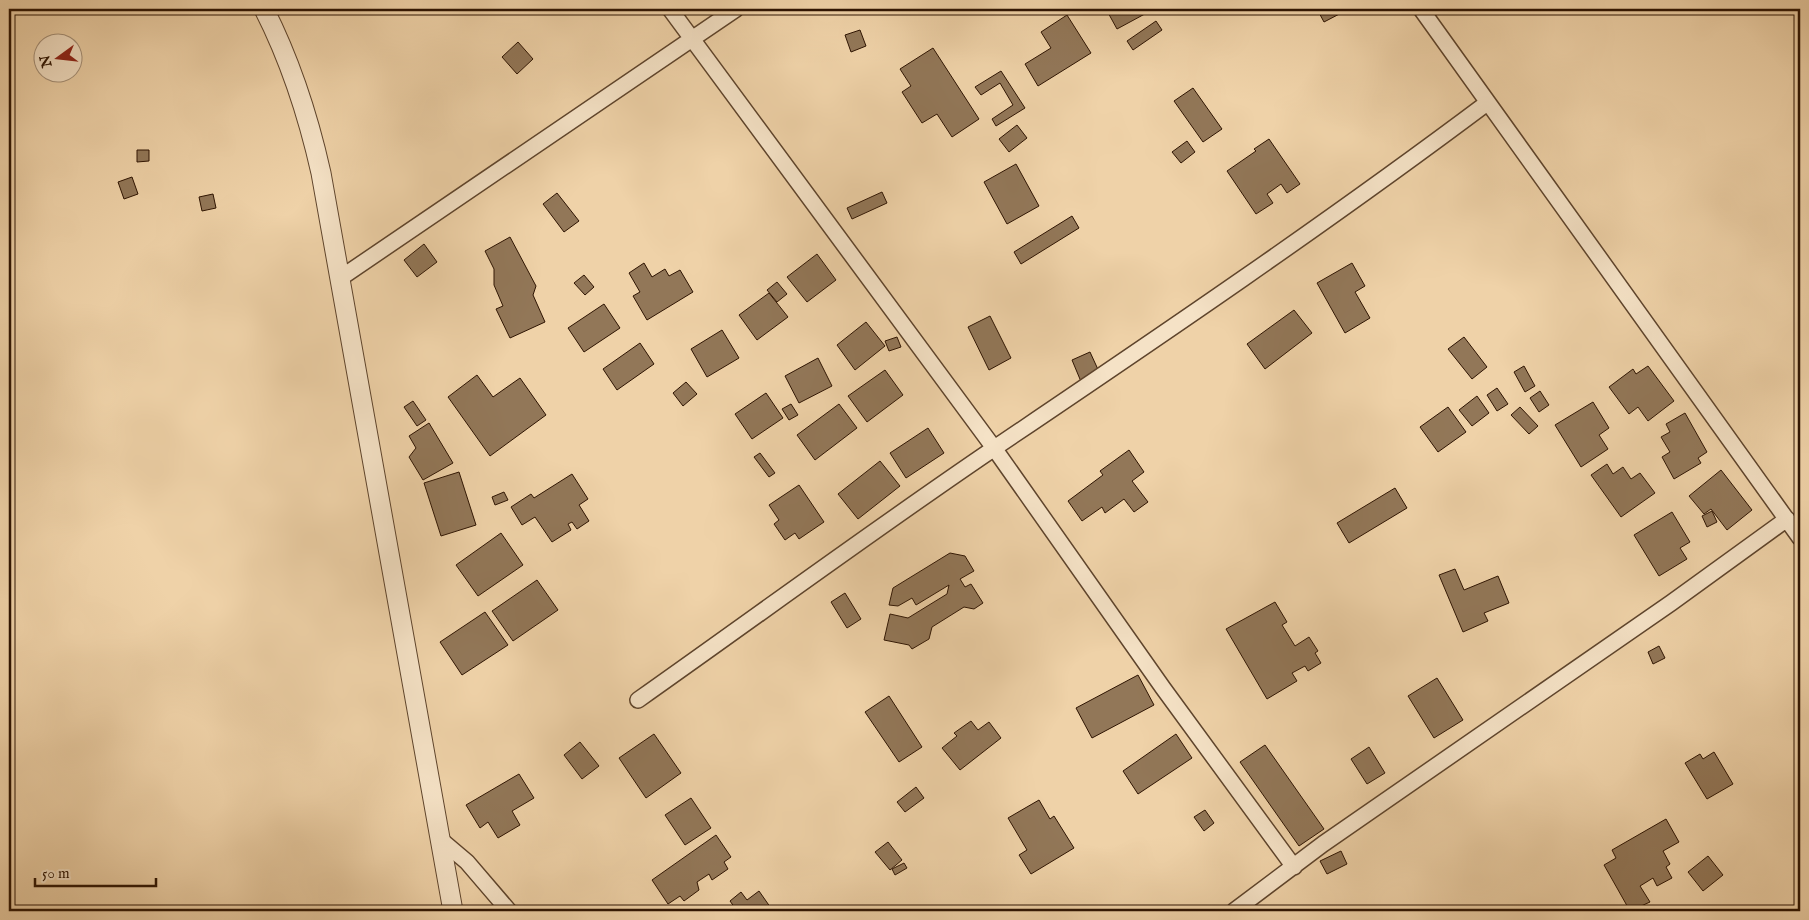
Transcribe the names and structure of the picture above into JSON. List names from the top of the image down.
{
  "scale_bar": "50 m",
  "north": "left"
}
